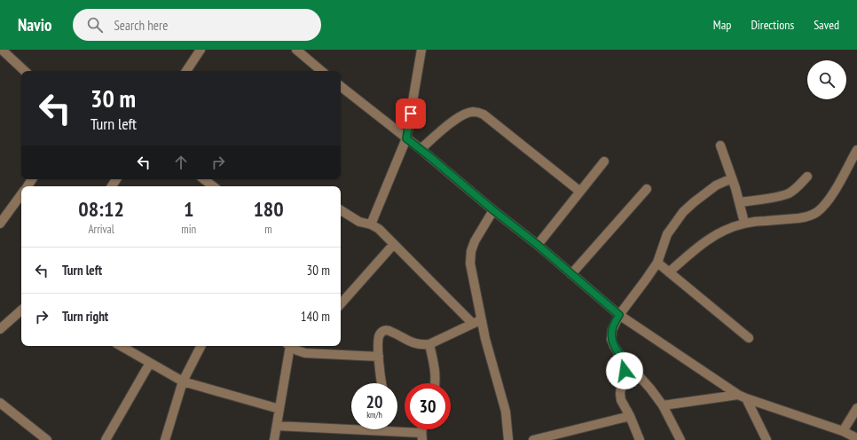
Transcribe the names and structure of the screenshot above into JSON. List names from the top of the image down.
{
  "page": {
    "header": "Navio",
    "search": "Search here",
    "nav": ["Map", "Directions", "Saved"],
    "turn": ["30 m", "Turn left"],
    "eta": [
      "08:12",
      "Arrival",
      "1",
      "min",
      "180",
      "m"
    ],
    "list": [
      {
        "name": "Turn left",
        "value": "30 m"
      },
      {
        "name": "Turn right",
        "value": "140 m"
      }
    ],
    "speed": "20 km/h",
    "limit": "30"
  }
}
